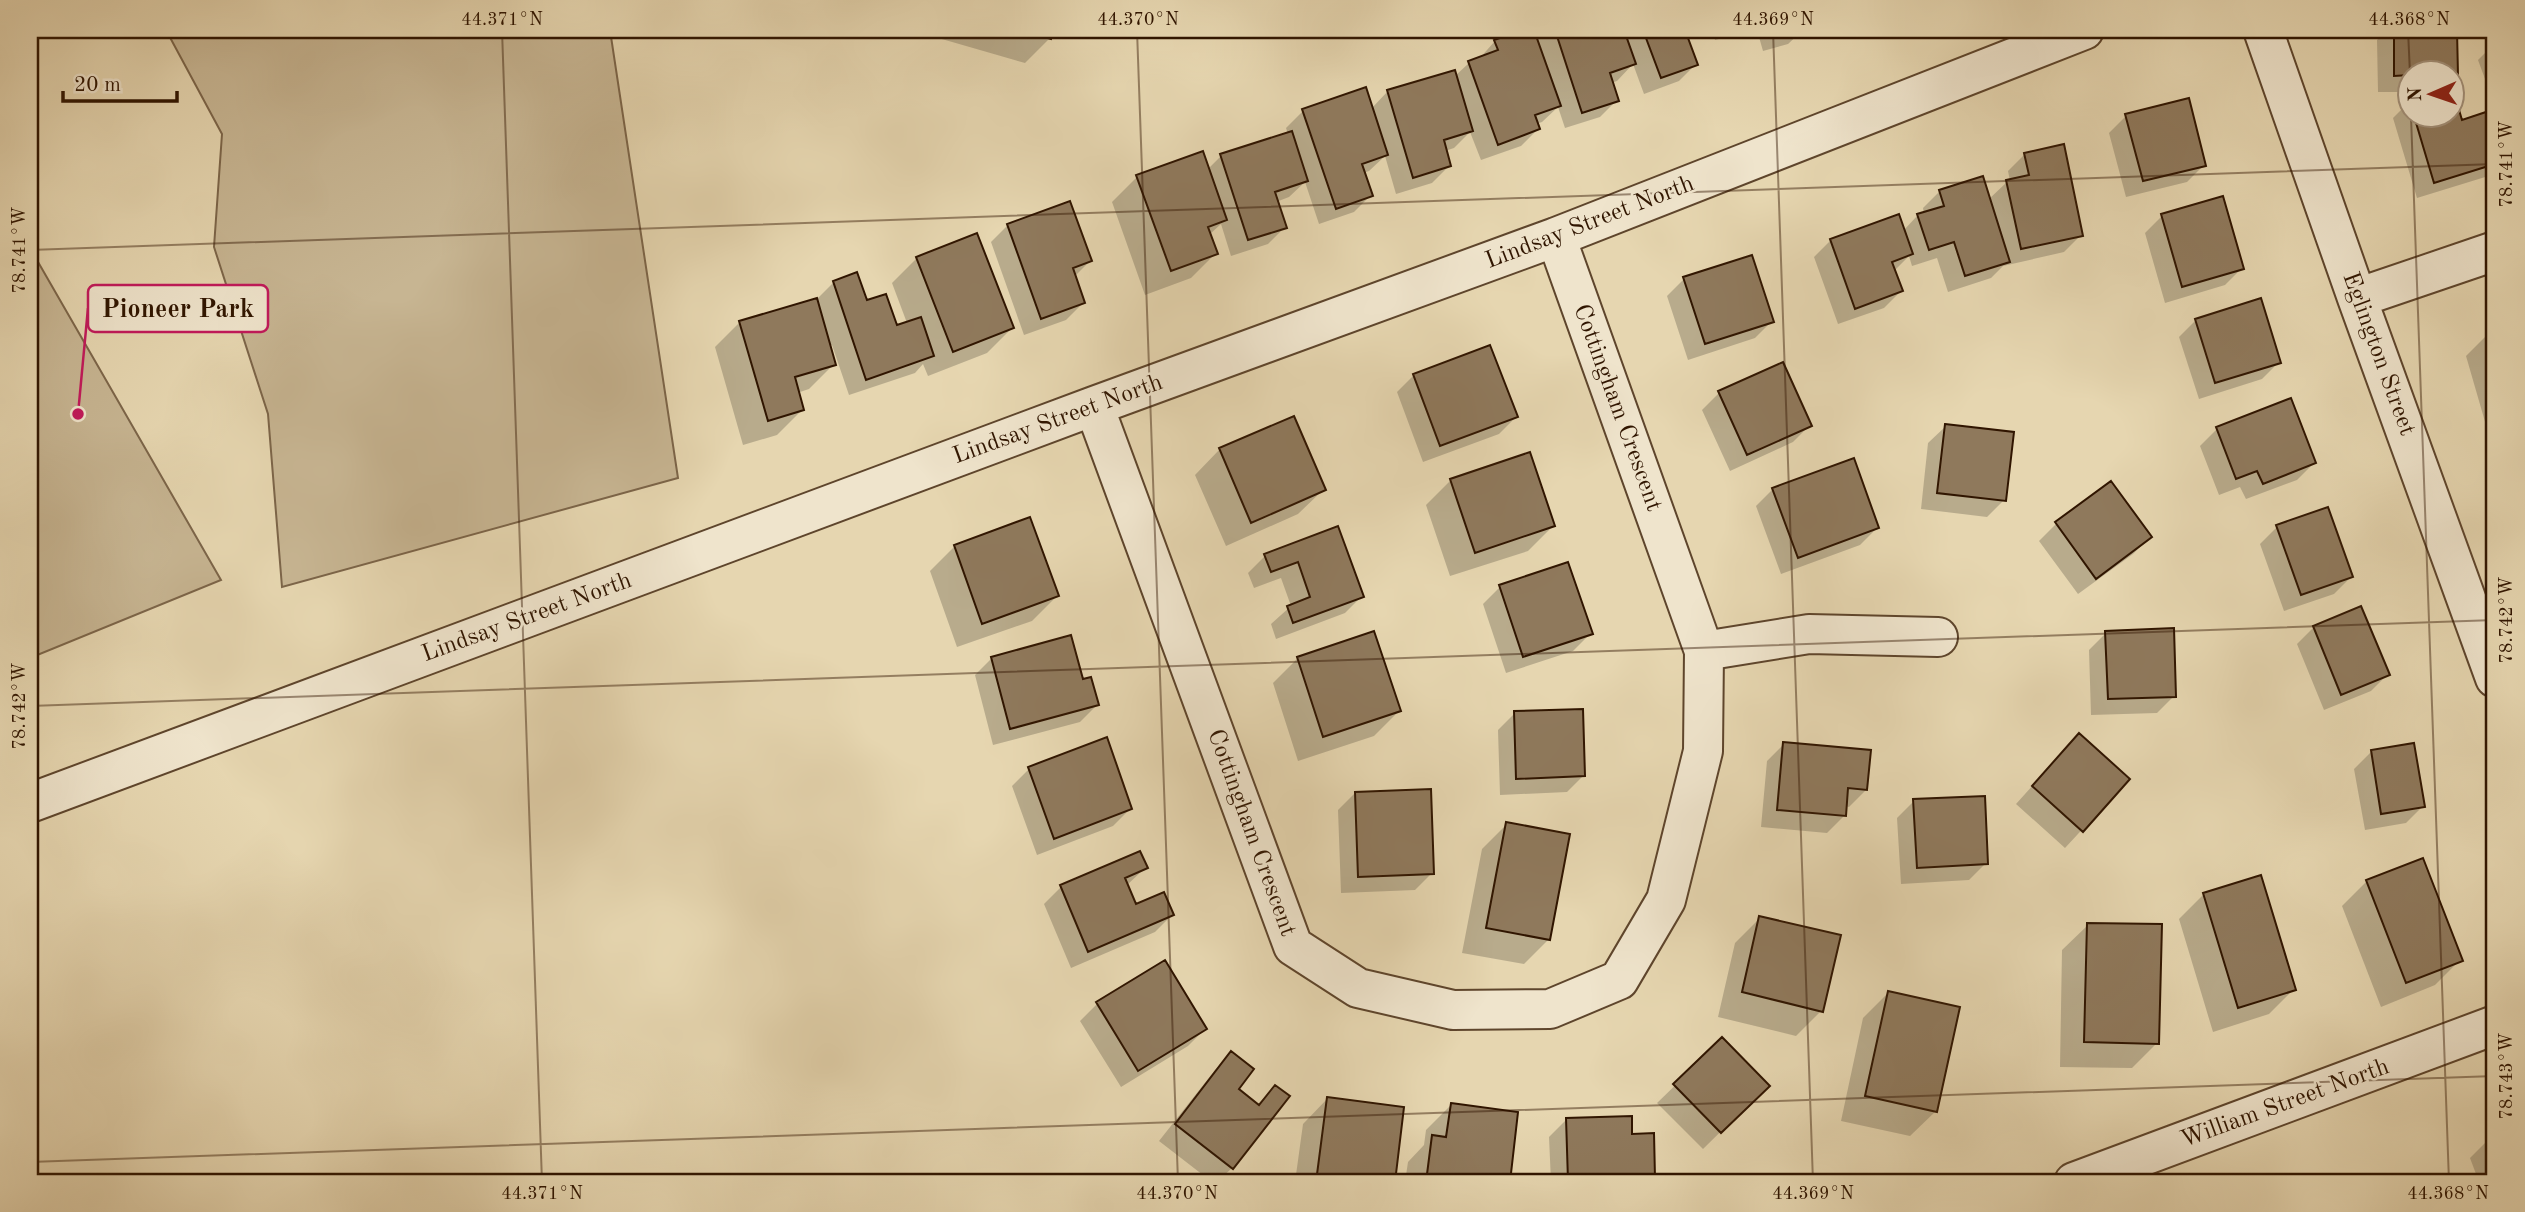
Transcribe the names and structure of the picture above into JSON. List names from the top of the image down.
{
  "streets": {
    "street": [
      "Lindsay Street North",
      "Eglington Street",
      "Cottingham Crescent",
      "William Street North"
    ]
  },
  "crossings": [
    ["Lindsay Street North", "Cottingham Crescent"]
  ],
  "places": ["Pioneer Park"],
  "scale_bar": "20 m",
  "north": "left",
  "coordinates": [
    "44.371°N",
    "44.370°N",
    "44.369°N",
    "44.368°N",
    "78.741°W",
    "78.742°W",
    "78.743°W"
  ]
}
